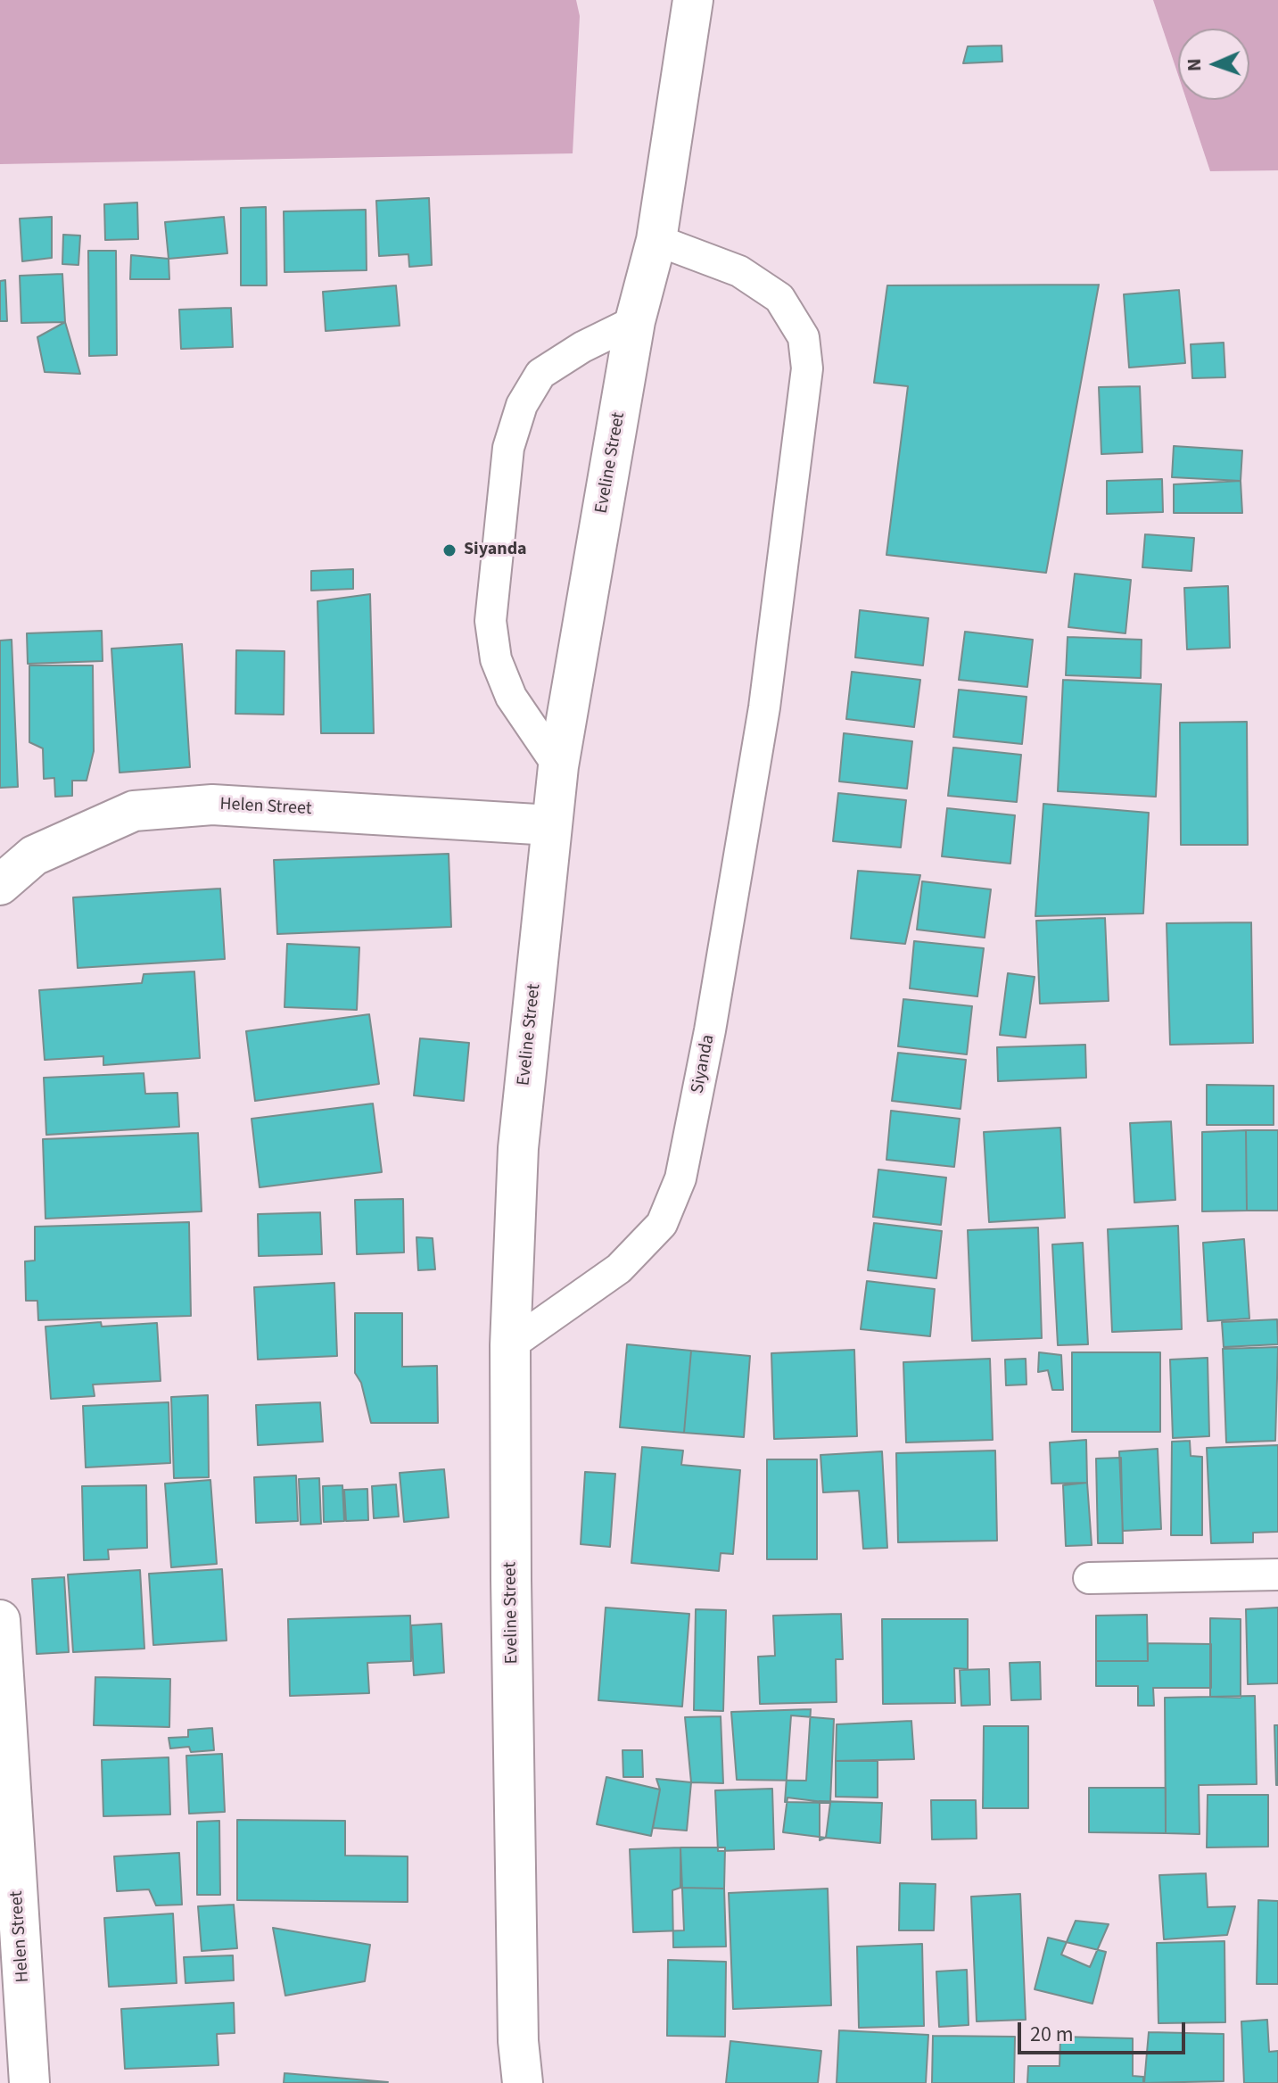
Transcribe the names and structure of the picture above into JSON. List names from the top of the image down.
{
  "streets": {
    "street": ["Eveline Street", "Helen Street"],
    "lane": ["Siyanda"]
  },
  "crossings": [
    ["Eveline Street", "Helen Street"],
    ["Eveline Street", "Siyanda"]
  ],
  "places": ["Siyanda"],
  "scale_bar": "20 m",
  "north": "left"
}
